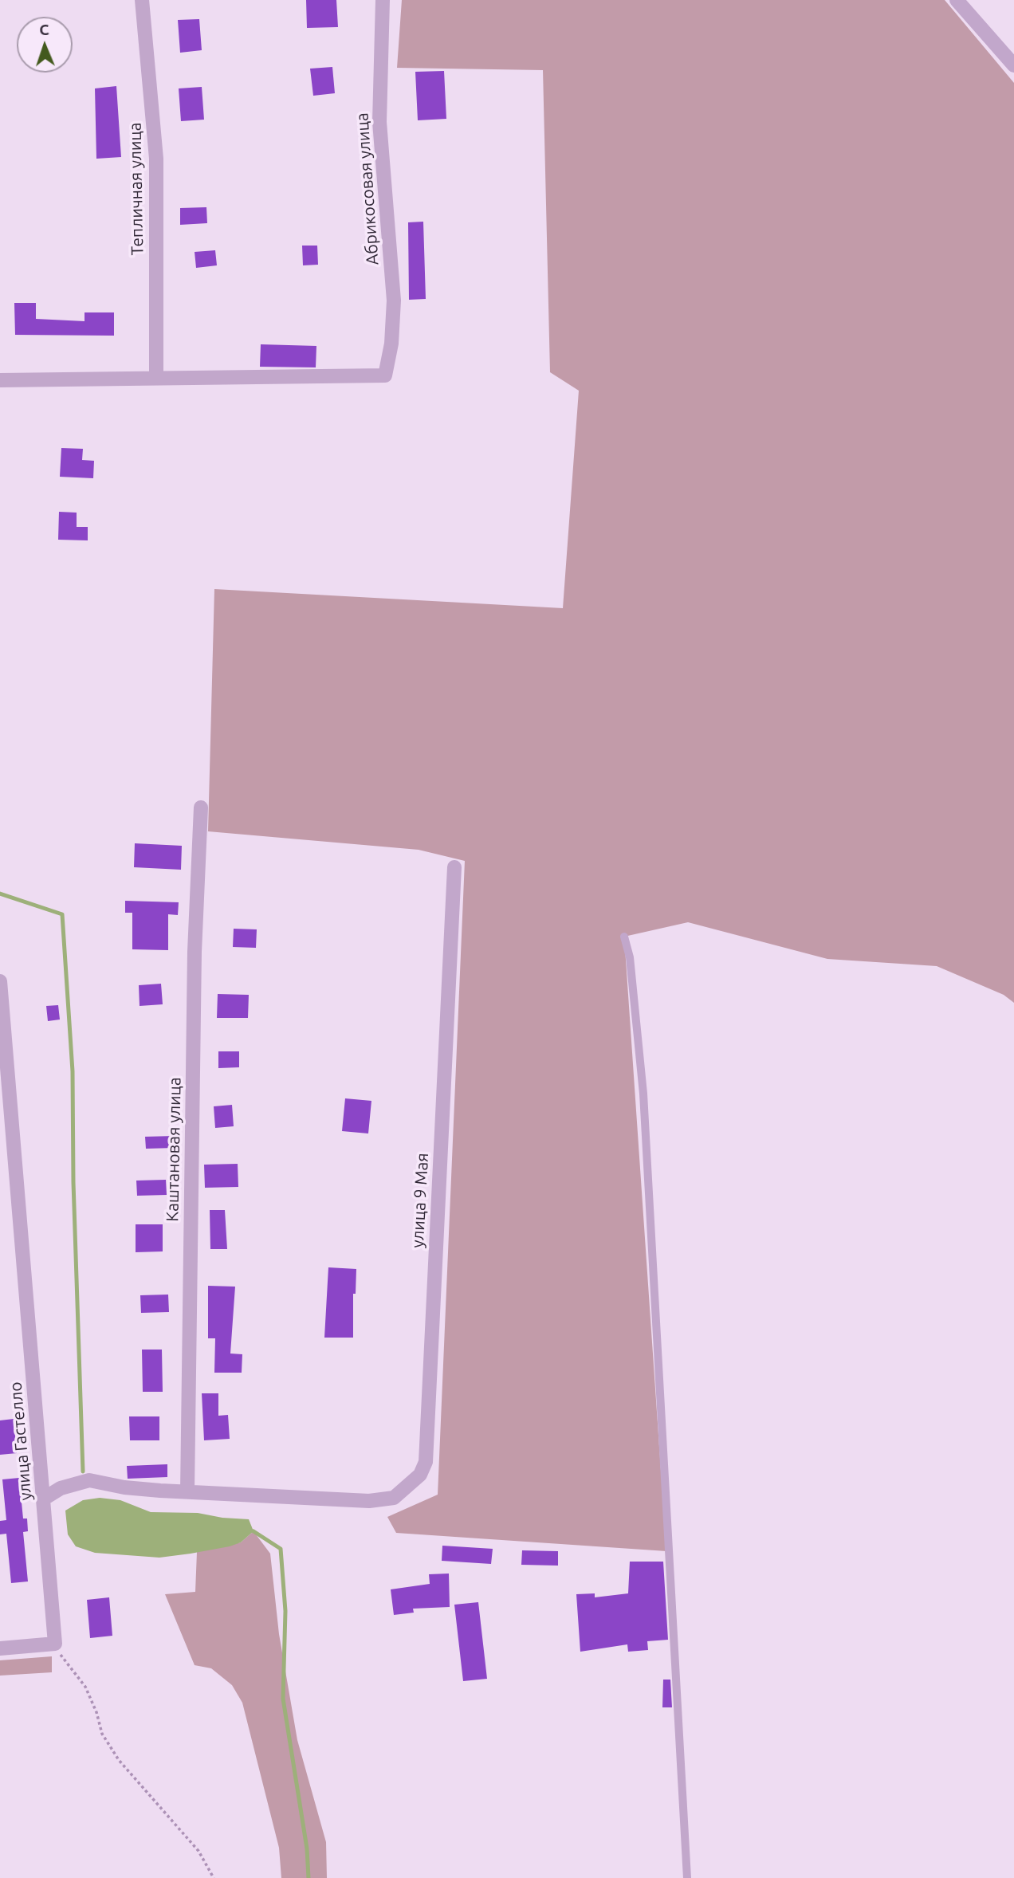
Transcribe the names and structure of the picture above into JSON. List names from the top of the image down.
{
  "streets": {
    "street": [
      "Тепличная улица",
      "Абрикосовая улица",
      "Каштановая улица",
      "улица 9 Мая",
      "улица Гастелло"
    ]
  },
  "crossings": [
    ["Тепличная улица", "Абрикосовая улица"],
    ["Каштановая улица", "улица 9 Мая"],
    ["улица 9 Мая", "улица Гастелло"]
  ],
  "north": "top"
}
